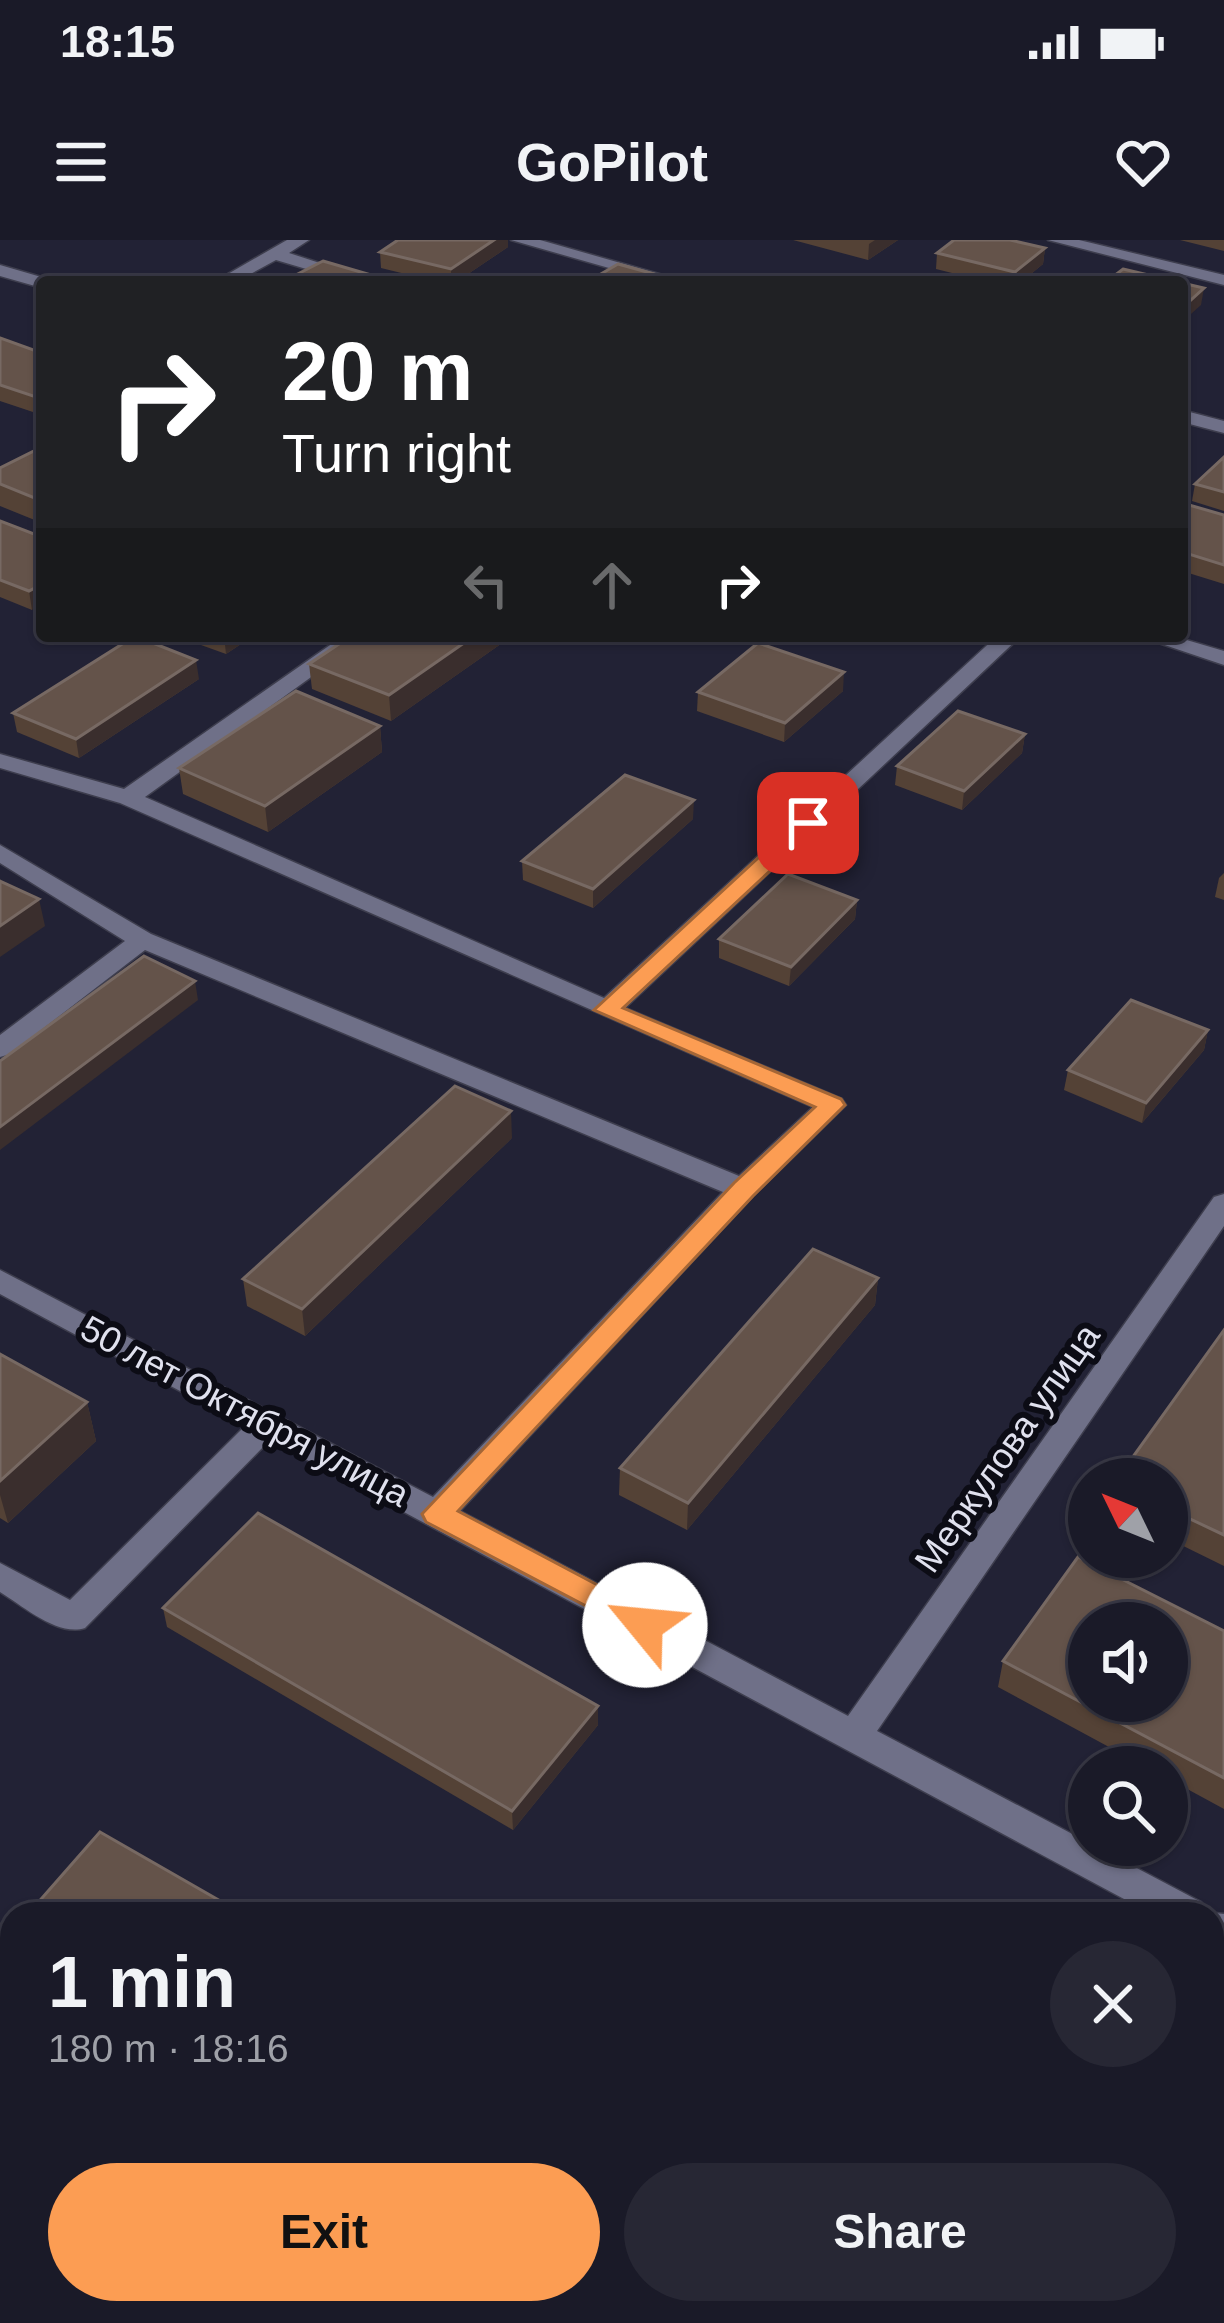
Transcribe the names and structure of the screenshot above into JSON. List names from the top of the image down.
{
  "streets": {
    "street": ["50 лет Октября улица", "Меркулова улица"]
  },
  "crossings": [
    ["50 лет Октября улица", "Меркулова улица"]
  ],
  "north": "top left",
  "page": {
    "status": "18:15",
    "header": "GoPilot",
    "turn": ["20 m", "Turn right"],
    "heading": ["1 min", "180 m · 18:16"],
    "buttons": ["Exit", "Share"]
  }
}
